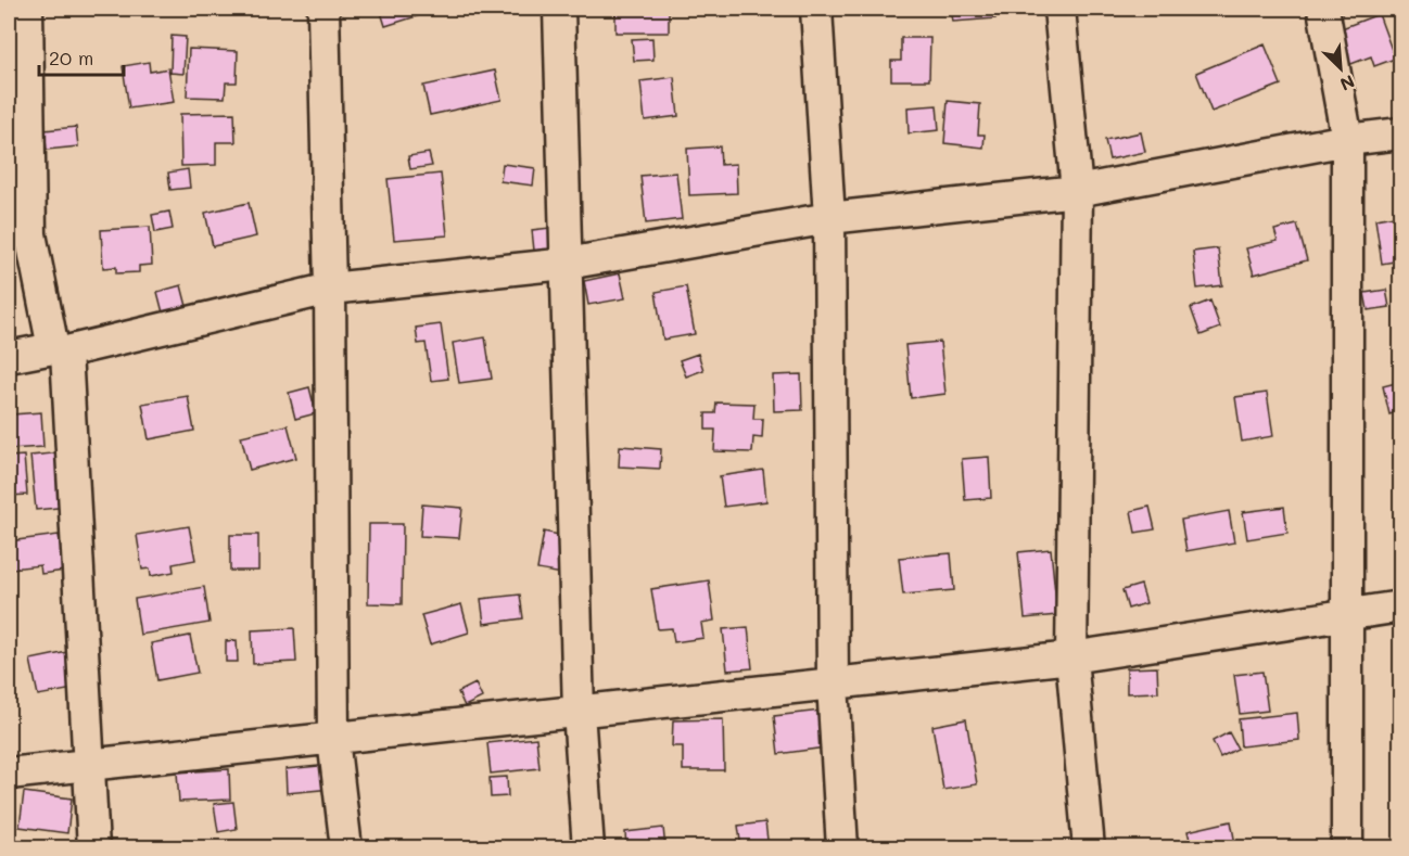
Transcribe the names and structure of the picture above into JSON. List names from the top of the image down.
{
  "scale_bar": "20 m",
  "north": "bottom right"
}
